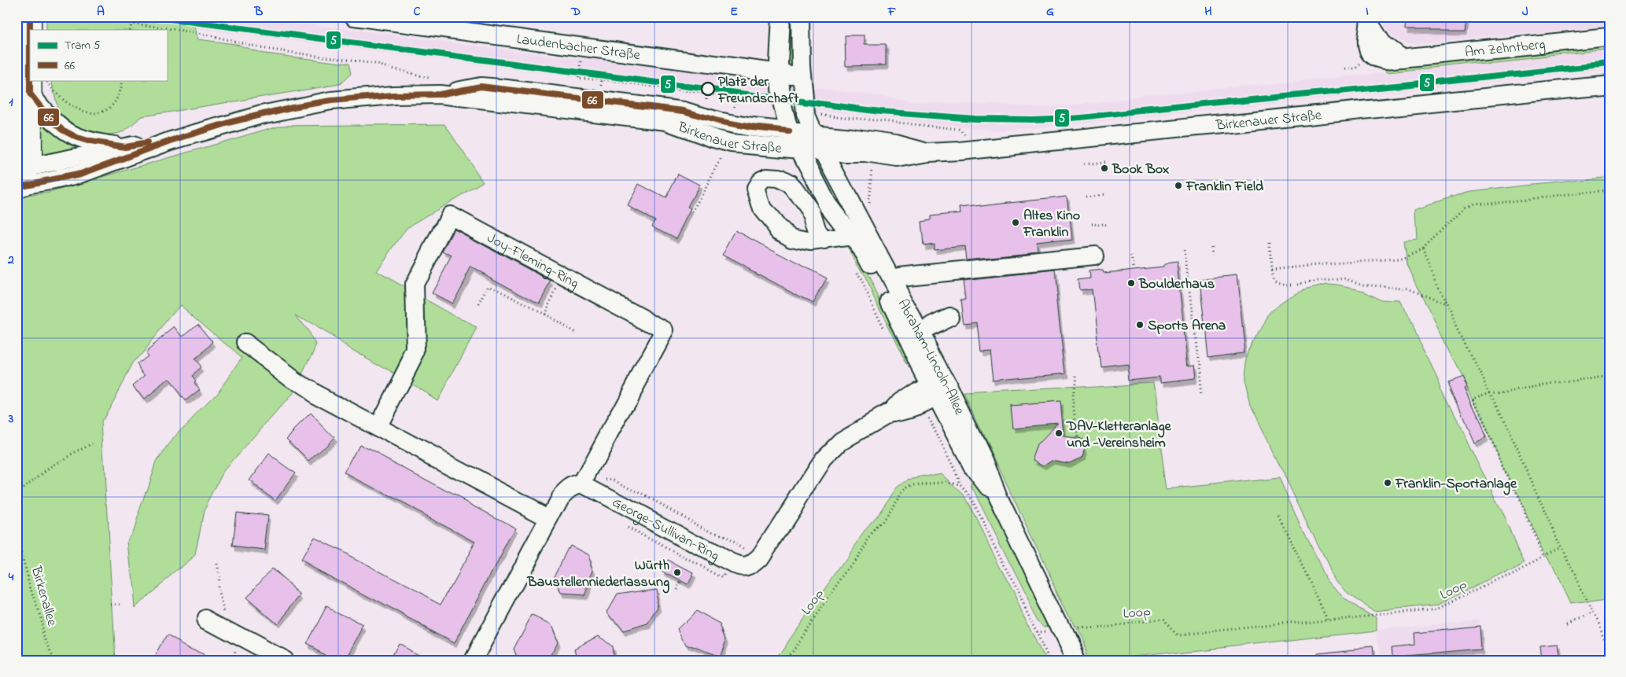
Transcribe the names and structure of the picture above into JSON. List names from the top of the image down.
{
  "streets": {
    "street": [
      "Laudenbacher Straße",
      "Am Zehntberg",
      "Birkenauer Straße",
      "Joy-Fleming-Ring",
      "Abraham-Lincoln-Allee",
      "George-Sullivan-Ring"
    ],
    "path": ["Loop", "Birkenallee"]
  },
  "crossings": [
    ["Joy-Fleming-Ring", "George-Sullivan-Ring"],
    ["Abraham-Lincoln-Allee", "George-Sullivan-Ring"],
    ["Abraham-Lincoln-Allee", "Loop"]
  ],
  "places": [
    "Platz der Freundschaft",
    "Book Box",
    "Franklin Field",
    "Altes Kino Franklin",
    "Boulderhaus",
    "Sports Arena",
    "DAV-Kletteranlage und -Vereinsheim",
    "Franklin-Sportanlage",
    "Würth Baustellenniederlassung"
  ],
  "lines": ["tram line 5", "transit line 66"],
  "legend": ["Tram 5", "66"],
  "grid": {
    "columns": [
      "A",
      "B",
      "C",
      "D",
      "E",
      "F",
      "G",
      "H",
      "I",
      "J"
    ],
    "rows": [
      "1",
      "2",
      "3",
      "4"
    ]
  }
}
